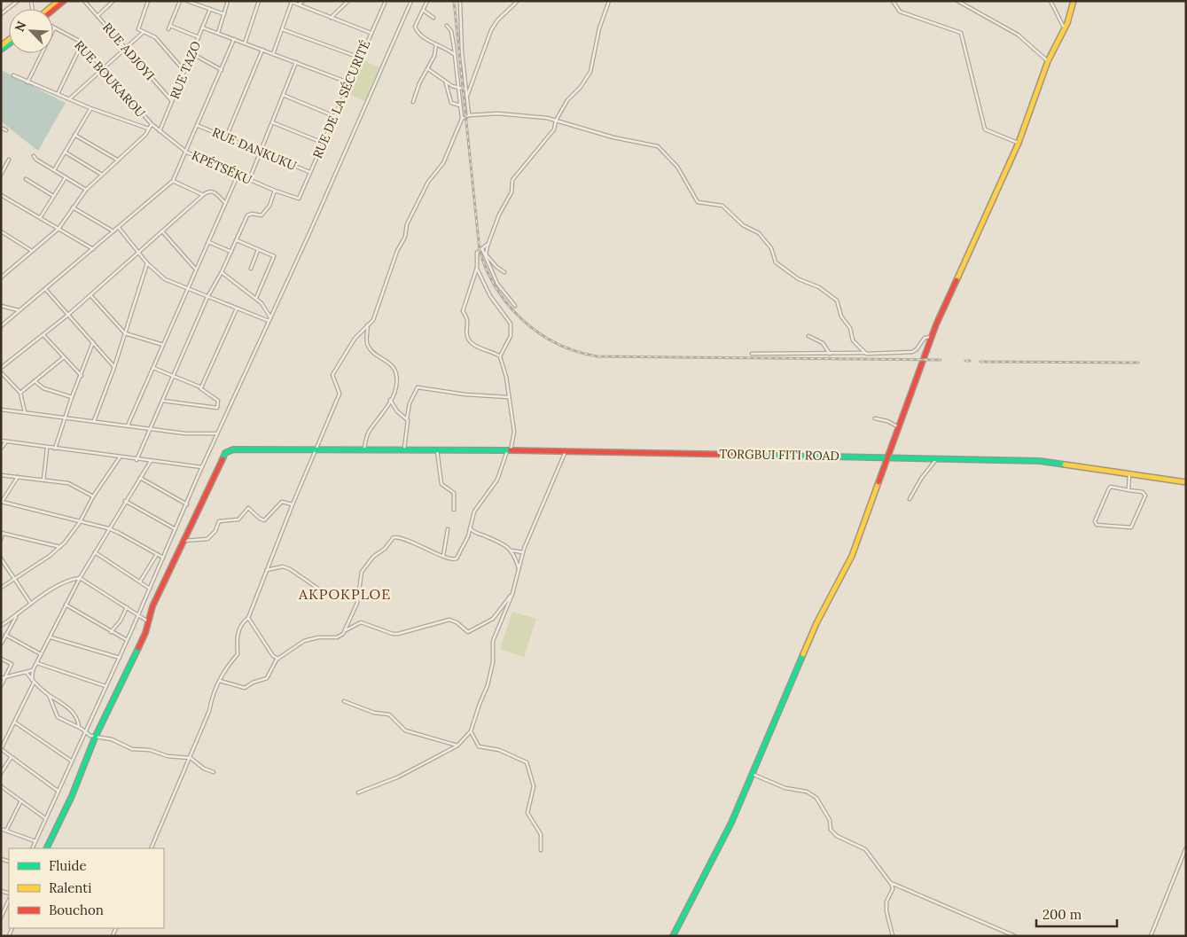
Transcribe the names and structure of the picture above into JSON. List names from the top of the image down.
{
  "streets": {
    "main road": ["TORGBUI FITI ROAD"],
    "street": [
      "RUE ADJOYI",
      "RUE TAZO",
      "RUE BOUKAROU",
      "RUE DE LA SÉCURITÉ",
      "RUE DANKUKU",
      "KPÉTSÉKU"
    ]
  },
  "crossings": [
    ["RUE ADJOYI", "RUE TAZO"],
    ["RUE TAZO", "KPÉTSÉKU"],
    ["RUE BOUKAROU", "KPÉTSÉKU"],
    ["RUE DE LA SÉCURITÉ", "RUE DANKUKU"],
    ["RUE DE LA SÉCURITÉ", "KPÉTSÉKU"]
  ],
  "districts": ["AKPOKPLOE"],
  "legend": ["Fluide", "Ralenti", "Bouchon"],
  "scale_bar": "200 m",
  "north": "top left"
}
